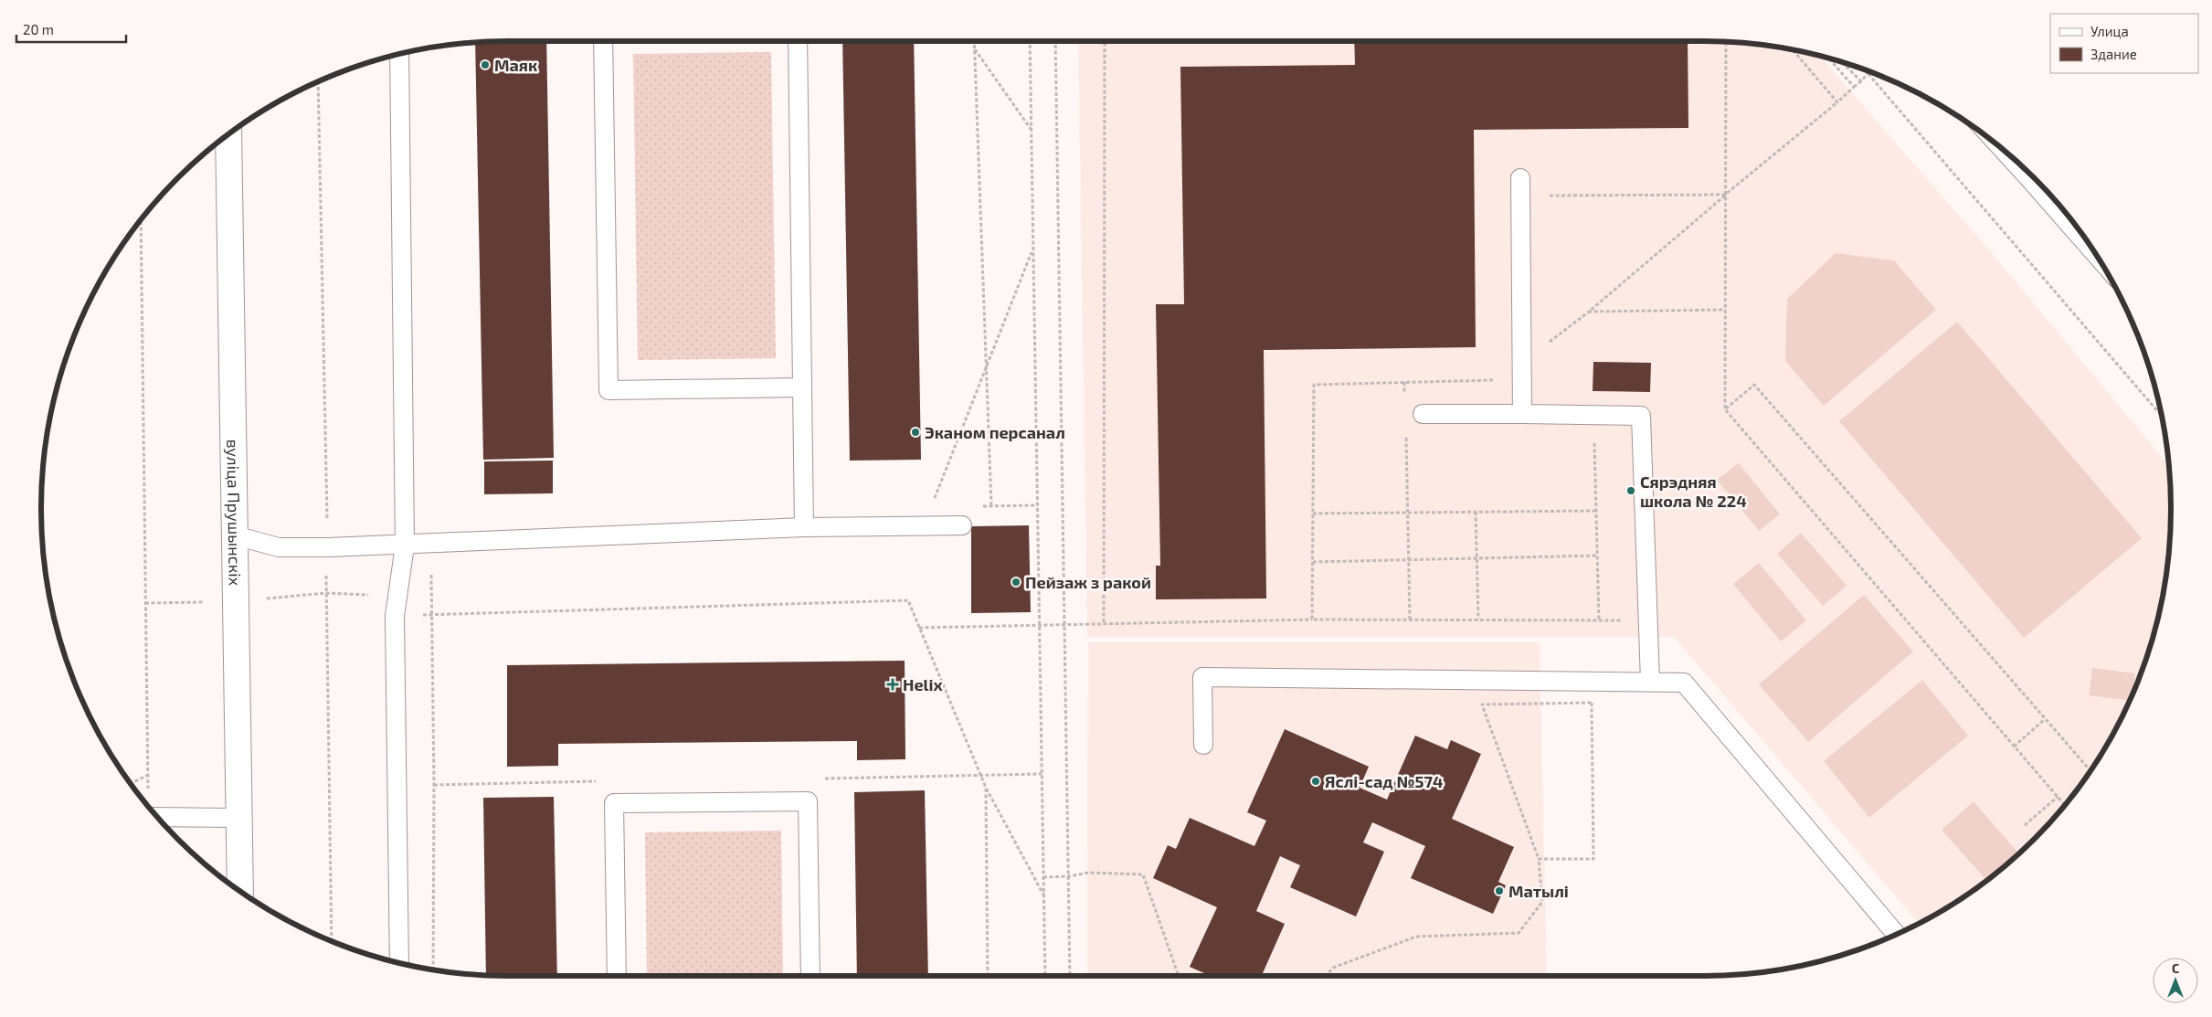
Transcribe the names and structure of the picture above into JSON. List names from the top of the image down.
{
  "streets": {
    "street": ["вуліца Прушынскіх"]
  },
  "places": {
    "other": [
      "Маяк",
      "Эканом персанал",
      "Сярэдняя школа № 224",
      "Пейзаж з ракой",
      "Яслі-сад №574",
      "Матылі"
    ],
    "health": ["Helix"]
  },
  "legend": ["Улица", "Здание"],
  "scale_bar": "20 m",
  "north": "top"
}
